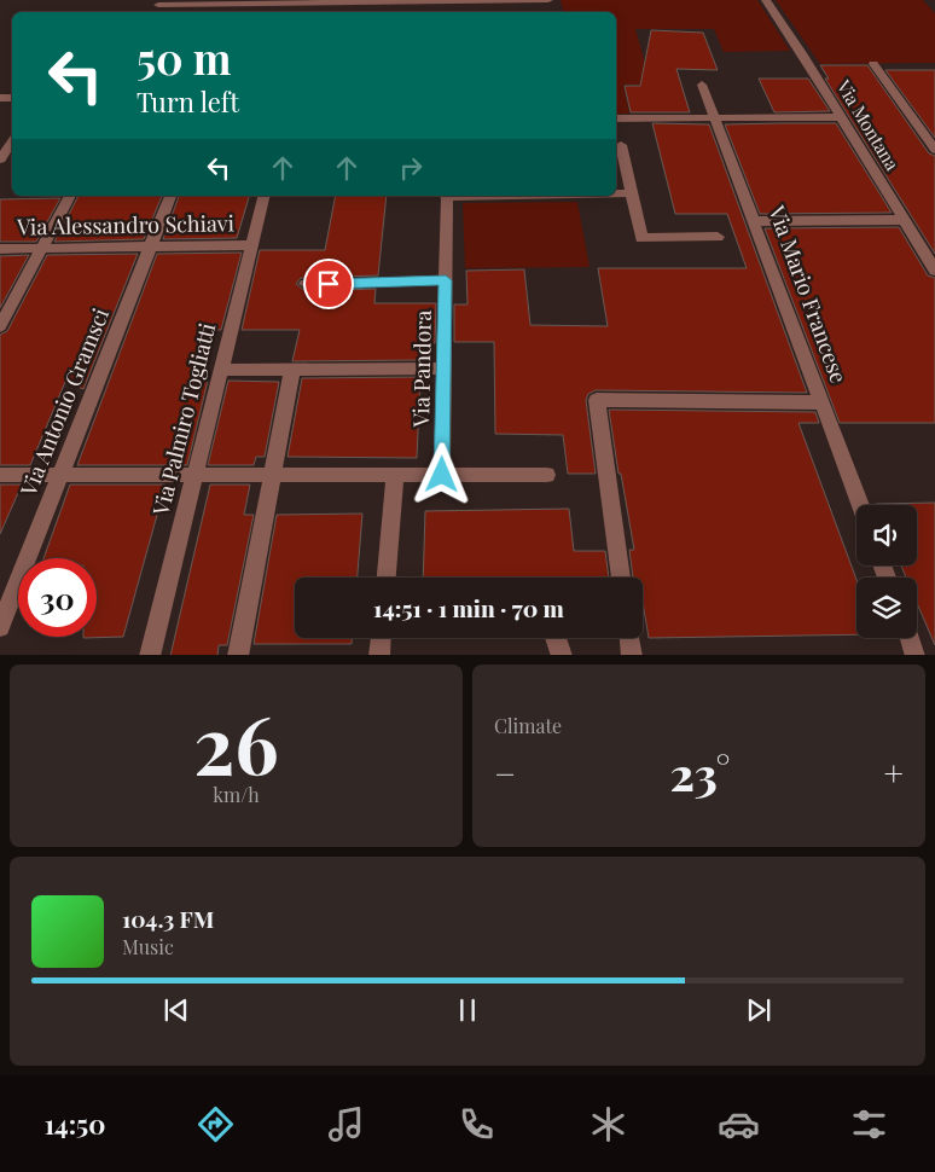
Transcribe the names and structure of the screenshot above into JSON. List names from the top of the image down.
{
  "streets": {
    "street": [
      "Via Montana",
      "Via Alessandro Schiavi",
      "Via Mario Francese",
      "Via Pandora",
      "Via Antonio Gramsci",
      "Via Palmiro Togliatti"
    ]
  },
  "crossings": [
    ["Via Alessandro Schiavi", "Via Antonio Gramsci"],
    ["Via Alessandro Schiavi", "Via Palmiro Togliatti"]
  ],
  "page": {
    "turn": ["50 m", "Turn left"],
    "limit": "30",
    "trip": "14:51 · 1 min · 70 m",
    "tile": [
      ["26", "km/h"],
      "Climate"
    ],
    "heat": ["−", "23°", "+"],
    "song": ["104.3 FM", "Music"],
    "tabs": "14:50"
  }
}
